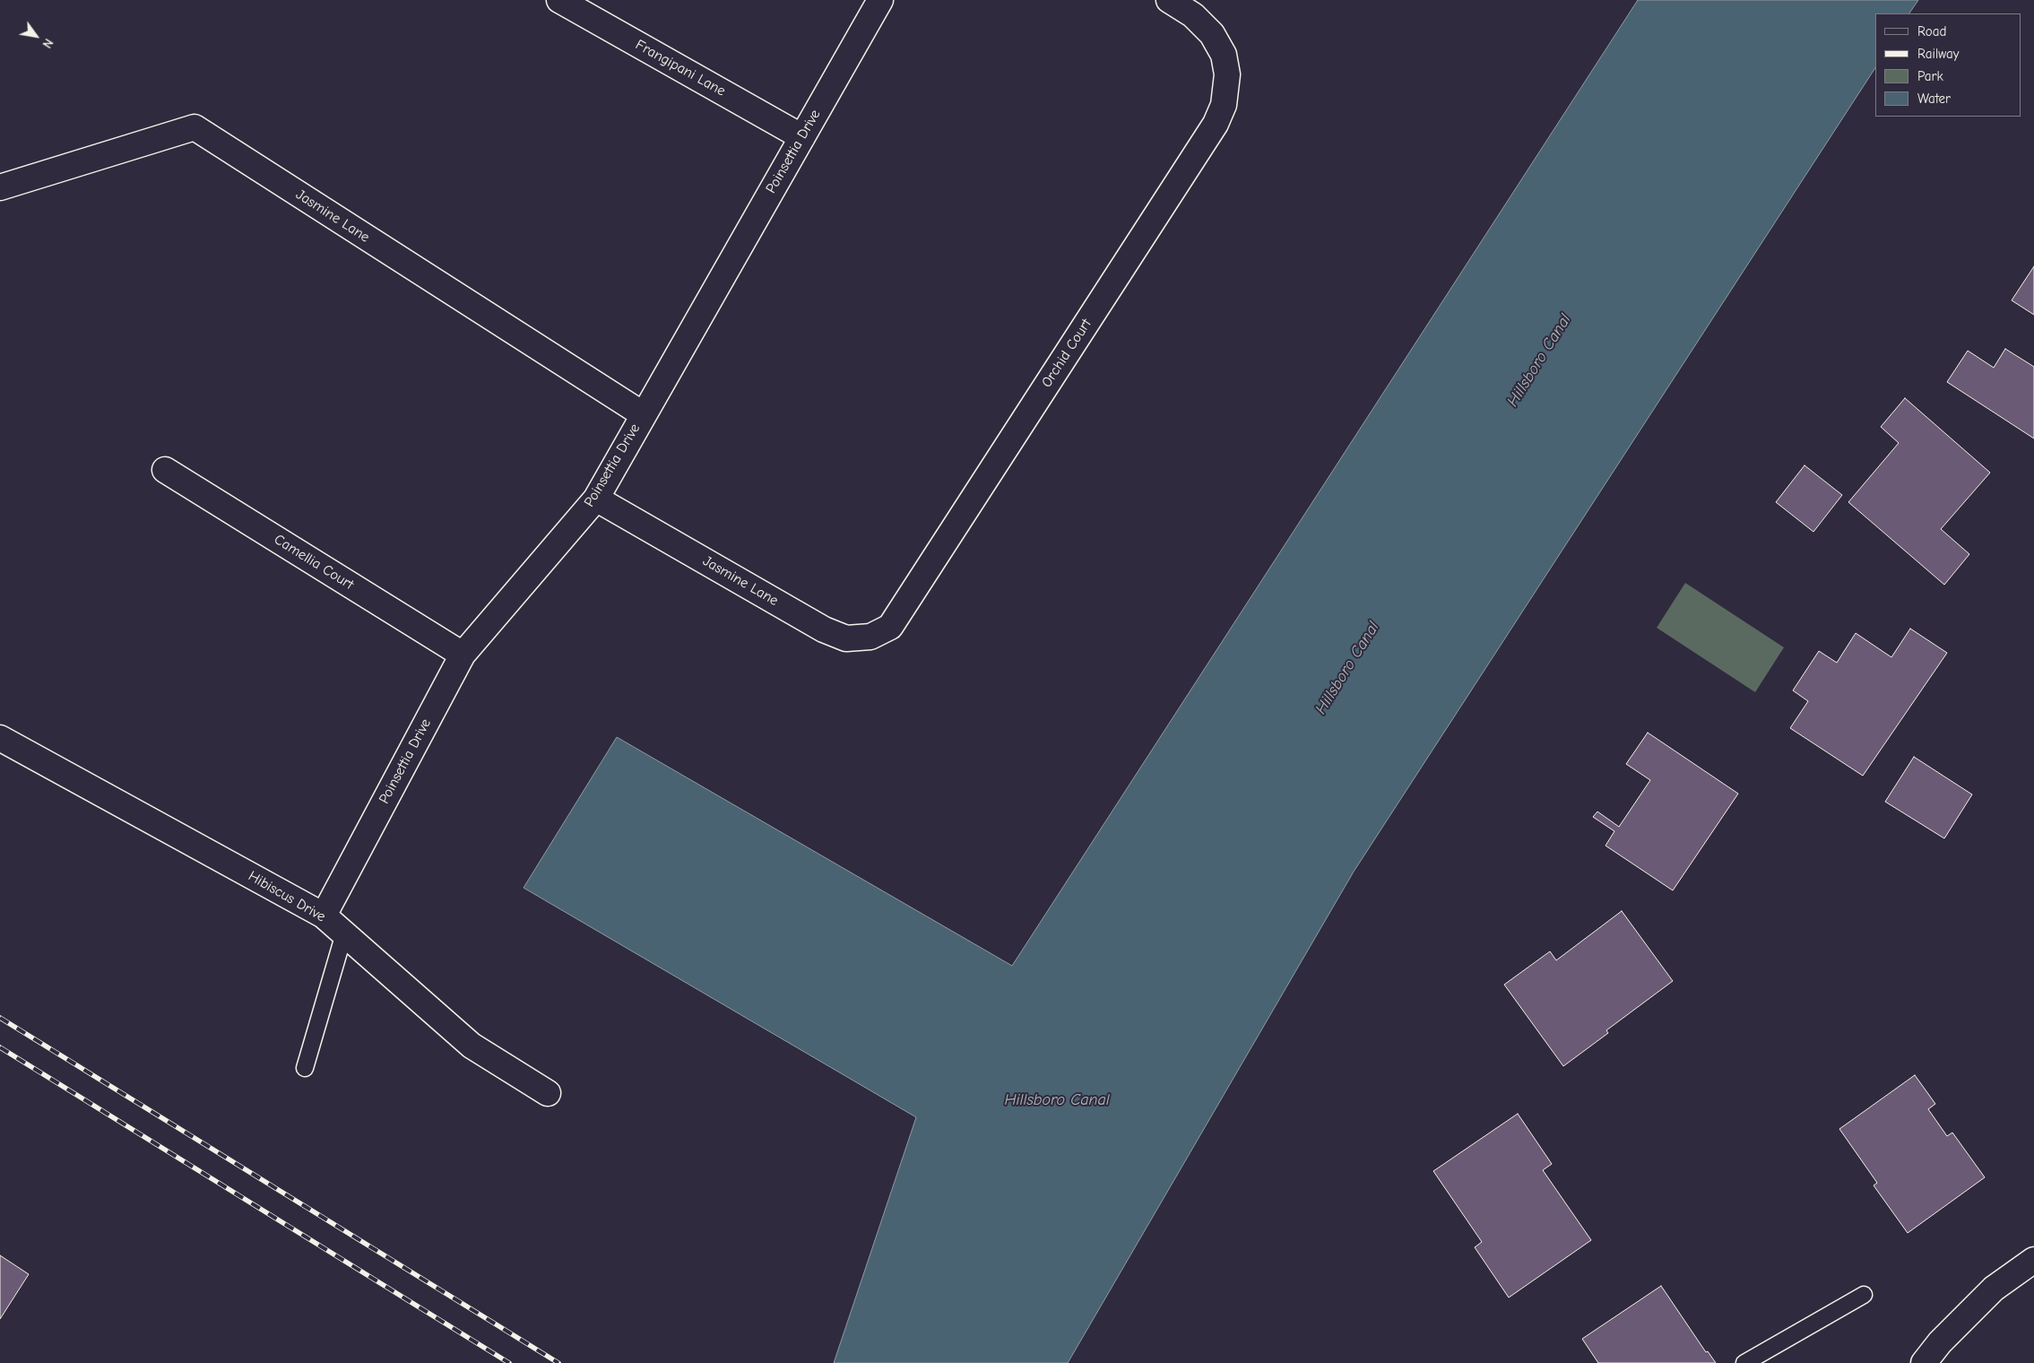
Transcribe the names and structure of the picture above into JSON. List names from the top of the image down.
{
  "streets": {
    "street": [
      "Frangipani Lane",
      "Poinsettia Drive",
      "Jasmine Lane",
      "Orchid Court",
      "Camellia Court",
      "Hibiscus Drive"
    ]
  },
  "crossings": [
    ["Frangipani Lane", "Poinsettia Drive"],
    ["Poinsettia Drive", "Jasmine Lane"],
    ["Poinsettia Drive", "Camellia Court"],
    ["Poinsettia Drive", "Hibiscus Drive"],
    ["Jasmine Lane", "Orchid Court"]
  ],
  "water": ["Hillsboro Canal"],
  "legend": [
    "Road",
    "Railway",
    "Park",
    "Water"
  ],
  "north": "bottom right"
}
